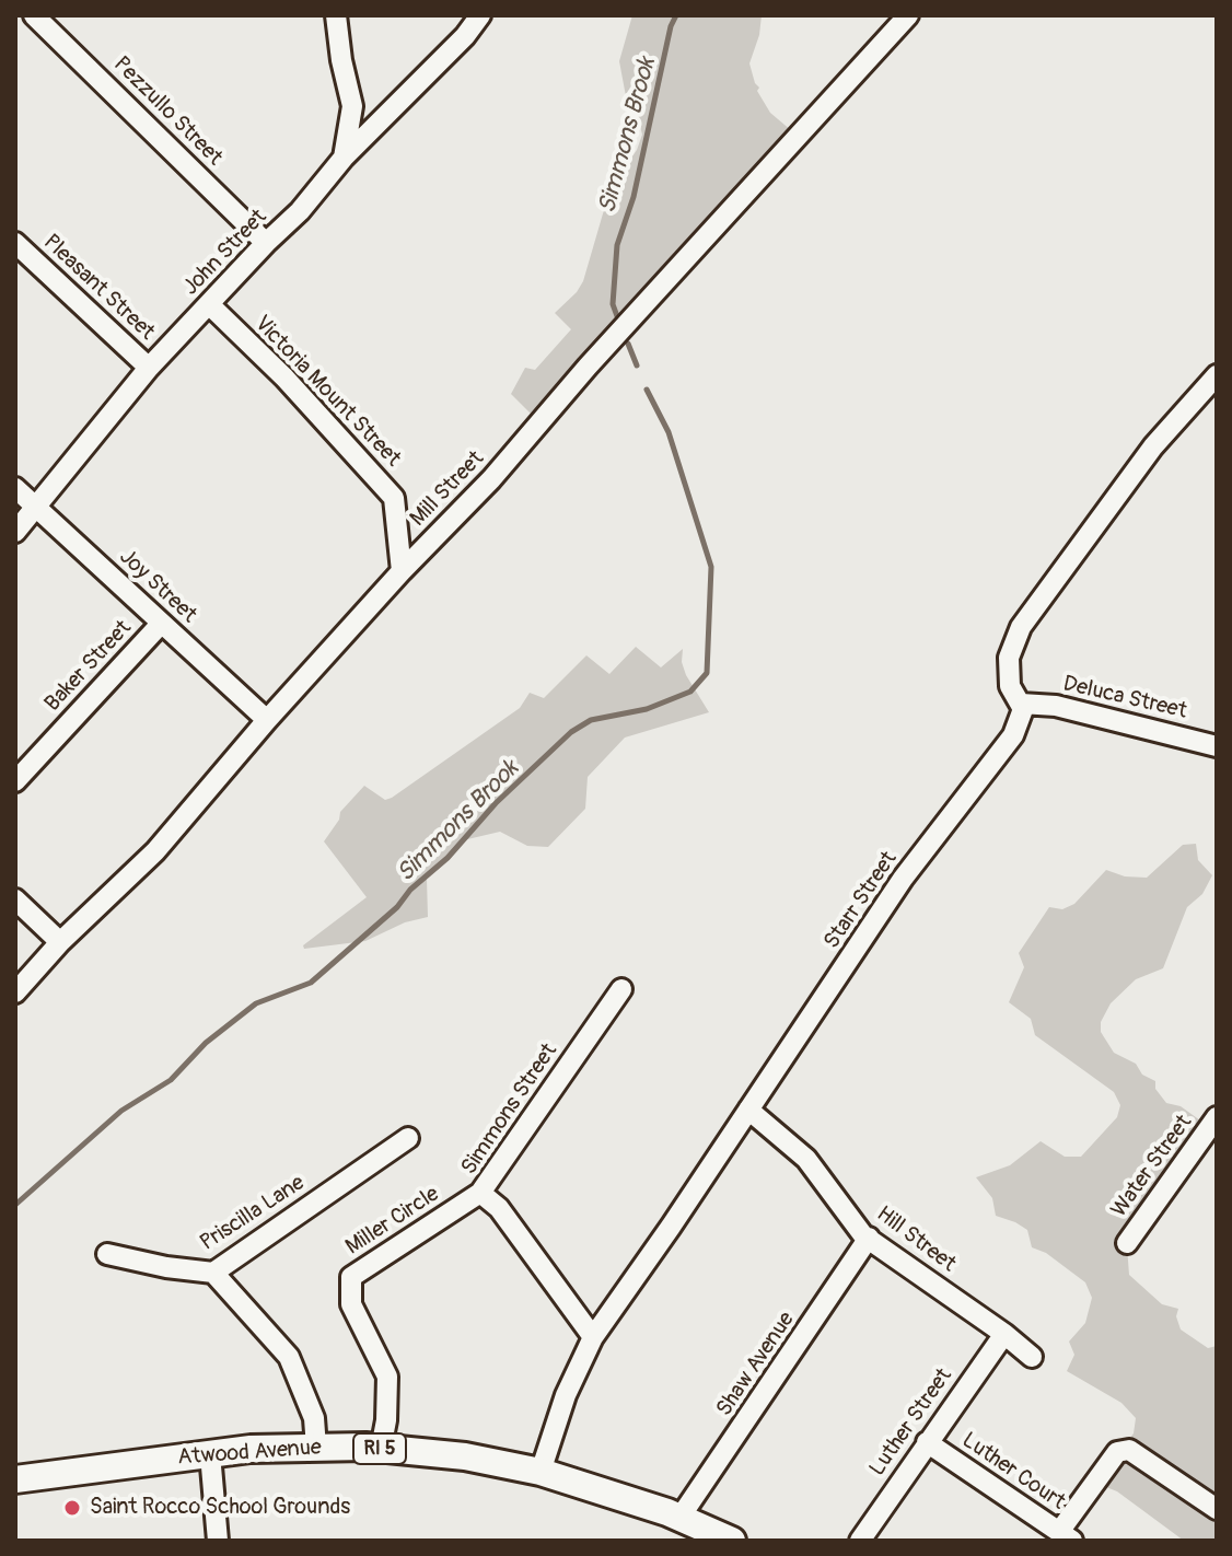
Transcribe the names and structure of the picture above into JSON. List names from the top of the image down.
{
  "streets": {
    "main road": ["RI 5", "Atwood Avenue"],
    "street": [
      "Pezzullo Street",
      "John Street",
      "Pleasant Street",
      "Victoria Mount Street",
      "Mill Street",
      "Joy Street",
      "Baker Street",
      "Deluca Street",
      "Starr Street",
      "Simmons Street",
      "Water Street",
      "Priscilla Lane",
      "Miller Circle",
      "Hill Street",
      "Shaw Avenue",
      "Luther Street",
      "Luther Court"
    ]
  },
  "crossings": [
    ["Pezzullo Street", "John Street"],
    ["John Street", "Pleasant Street"],
    ["John Street", "Victoria Mount Street"],
    ["John Street", "Joy Street"],
    ["Victoria Mount Street", "Mill Street"],
    ["Mill Street", "Joy Street"],
    ["Joy Street", "Baker Street"],
    ["Deluca Street", "Starr Street"],
    ["Starr Street", "Simmons Street"],
    ["Starr Street", "Hill Street"],
    ["Starr Street", "Atwood Avenue"],
    ["Simmons Street", "Miller Circle"],
    ["Miller Circle", "Atwood Avenue"],
    ["Hill Street", "Shaw Avenue"],
    ["Hill Street", "Luther Street"],
    ["Shaw Avenue", "Atwood Avenue"],
    ["Luther Street", "Luther Court"]
  ],
  "water": ["Simmons Brook"],
  "places": ["Saint Rocco School Grounds"]
}
